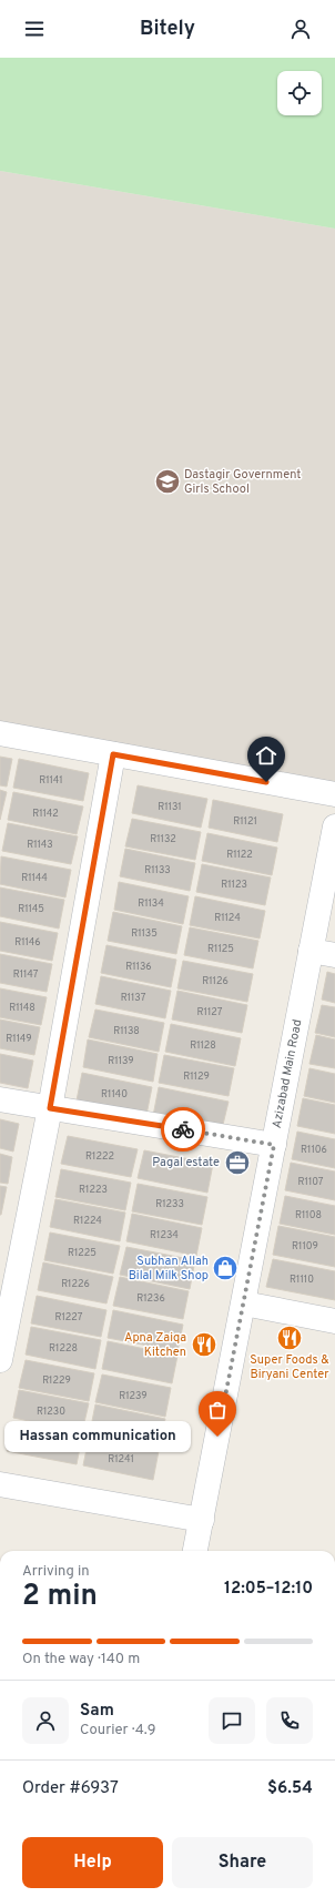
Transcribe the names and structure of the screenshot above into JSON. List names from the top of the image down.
{
  "streets": {
    "street": ["Azizabad Main Road"]
  },
  "places": {
    "school or university": ["Dastagir Government Girls School"],
    "office": ["Pagal estate"],
    "shop": ["Subhan Allah Bilal Milk Shop"],
    "restaurant": ["Super Foods & Biryani Center", "Apna Zaiqa Kitchen"],
    "other": ["Hassan communication"]
  },
  "house_numbers": [
    "R1141",
    "R1131",
    "R1142",
    "R1121",
    "R1132",
    "R1143",
    "R1122",
    "R1133",
    "R1144",
    "R1123",
    "R1134",
    "R1145",
    "R1124",
    "R1135",
    "R1146",
    "R1125",
    "R1136",
    "R1147",
    "R1126",
    "R1137",
    "R1148",
    "R1127",
    "R1138",
    "R1149",
    "R1128",
    "R1139",
    "R1129",
    "R1140",
    "R1106",
    "R1222",
    "R1107",
    "R1223",
    "R1233",
    "R1108",
    "R1224",
    "R1234",
    "R1109",
    "R1225",
    "R1110",
    "R1226",
    "R1236",
    "R1227",
    "R1228",
    "R1229",
    "R1239",
    "R1230",
    "R1241"
  ],
  "page": {
    "header": "Bitely",
    "bubble": "Hassan communication",
    "heading": ["2 min", "Arriving in", "12:05–12:10"],
    "panel": [
      "Sam",
      "Courier · 4.9",
      "Order #6937",
      "$6.54"
    ],
    "bar": "On the way · 140 m",
    "buttons": ["Help", "Share"]
  }
}
